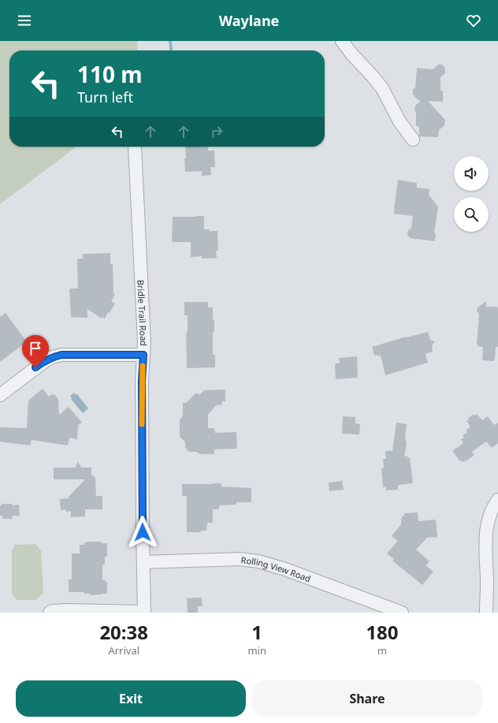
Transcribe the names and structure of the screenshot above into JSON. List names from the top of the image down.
{
  "streets": {
    "street": ["Bridle Trail Road", "Rolling View Road"]
  },
  "crossings": [
    ["Bridle Trail Road", "Rolling View Road"]
  ],
  "page": {
    "header": "Waylane",
    "turn": ["110 m", "Turn left"],
    "eta": [
      "20:38",
      "Arrival",
      "1",
      "min",
      "180",
      "m"
    ],
    "buttons": ["Exit", "Share"]
  }
}
